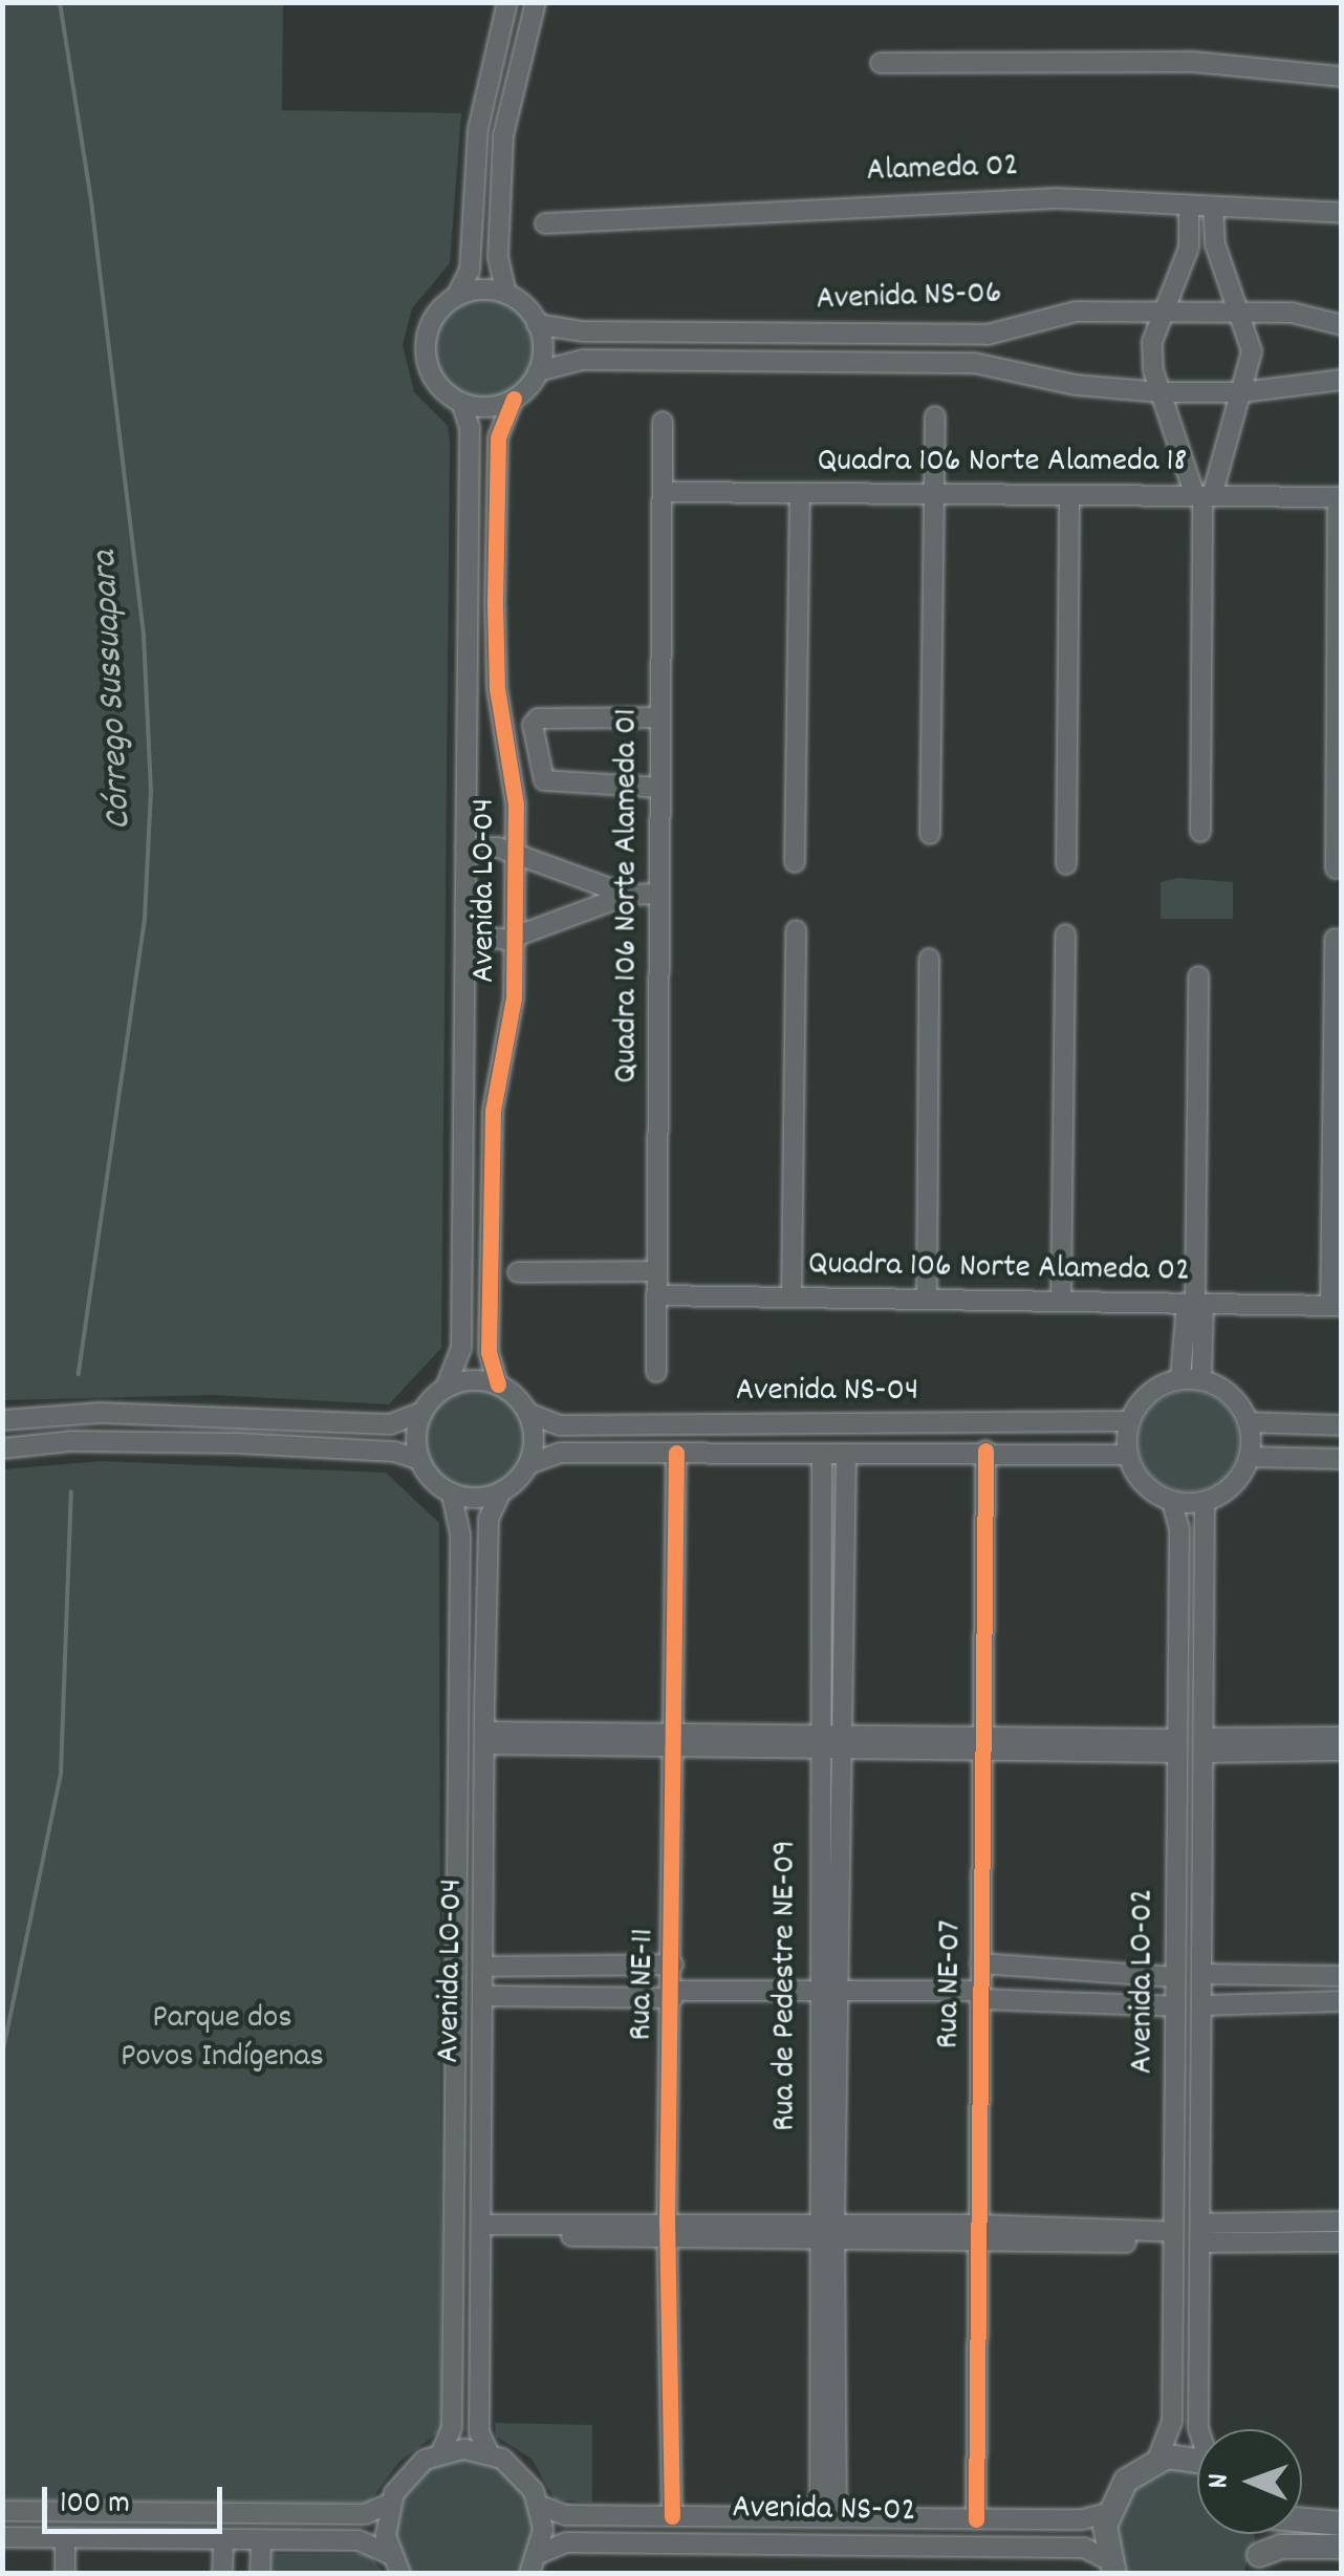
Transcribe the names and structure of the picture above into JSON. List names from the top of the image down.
{
  "streets": {
    "main road": ["Avenida NS-02"],
    "street": [
      "Alameda 02",
      "Avenida NS-06",
      "Quadra 106 Norte Alameda 18",
      "Avenida LO-04",
      "Quadra 106 Norte Alameda 01",
      "Quadra 106 Norte Alameda 02",
      "Avenida NS-04",
      "Avenida LO-02",
      "Rua NE-11",
      "Rua NE-07",
      "Rua de Pedestre NE-09"
    ]
  },
  "crossings": [
    ["Avenida NS-06", "Avenida LO-04"],
    ["Quadra 106 Norte Alameda 18", "Quadra 106 Norte Alameda 01"],
    ["Avenida LO-04", "Avenida NS-04"],
    ["Quadra 106 Norte Alameda 01", "Quadra 106 Norte Alameda 02"],
    ["Avenida NS-04", "Avenida LO-02"],
    ["Avenida NS-04", "Rua NE-11"],
    ["Avenida NS-04", "Rua NE-07"],
    ["Avenida NS-04", "Rua de Pedestre NE-09"],
    ["Rua NE-11", "Avenida NS-02"],
    ["Rua NE-07", "Avenida NS-02"],
    ["Rua de Pedestre NE-09", "Avenida NS-02"]
  ],
  "water": ["Córrego Sussuapara"],
  "parks": ["Parque dos Povos Indígenas"],
  "scale_bar": "100 m",
  "north": "left"
}
